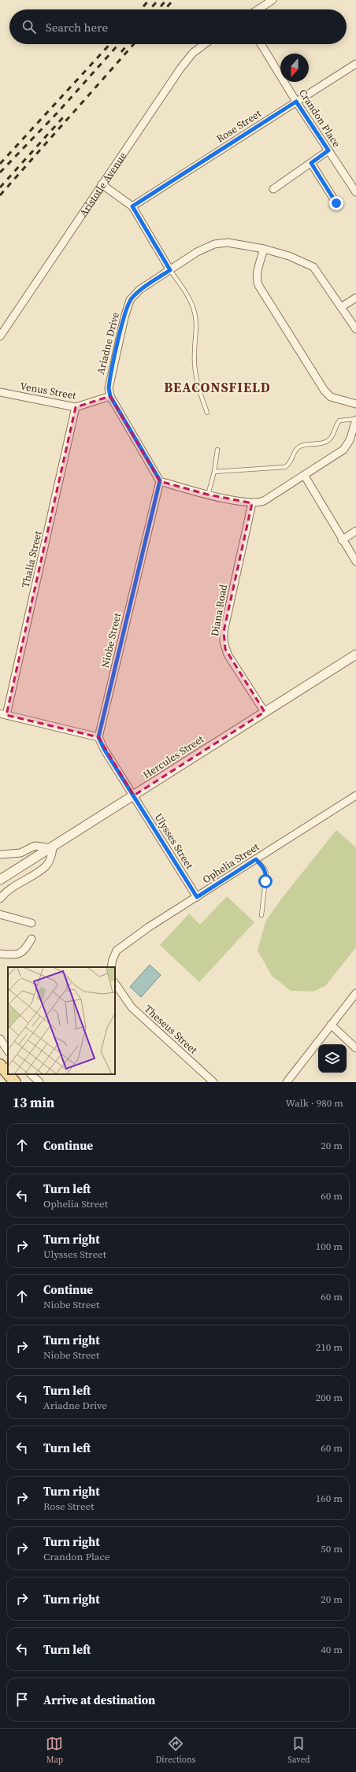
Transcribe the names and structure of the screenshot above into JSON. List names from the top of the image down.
{
  "streets": {
    "street": [
      "Crandon Place",
      "Rose Street",
      "Aristotle Avenue",
      "Ariadne Drive",
      "Venus Street",
      "Thalia Street",
      "Diana Road",
      "Niobe Street",
      "Hercules Street",
      "Ulysses Street",
      "Ophelia Street",
      "Theseus Street"
    ]
  },
  "crossings": [
    ["Crandon Place", "Rose Street"],
    ["Ariadne Drive", "Venus Street"],
    ["Ariadne Drive", "Niobe Street"],
    ["Venus Street", "Thalia Street"],
    ["Diana Road", "Hercules Street"],
    ["Hercules Street", "Ulysses Street"],
    ["Ulysses Street", "Ophelia Street"]
  ],
  "districts": ["BEACONSFIELD"],
  "north": "bottom",
  "page": {
    "search": "Search here",
    "heading": ["13 min", "Walk · 980 m"],
    "list": [
      ["Continue", "20 m"],
      ["Turn left", "Ophelia Street", "60 m"],
      ["Turn right", "Ulysses Street", "100 m"],
      ["Continue", "Niobe Street", "60 m"],
      ["Turn right", "Niobe Street", "210 m"],
      ["Turn left", "Ariadne Drive", "200 m"],
      ["Turn left", "60 m"],
      ["Turn right", "Rose Street", "160 m"],
      ["Turn right", "Crandon Place", "50 m"],
      ["Turn right", "20 m"],
      ["Turn left", "40 m"],
      "Arrive at destination"
    ],
    "nav": ["Map", "Directions", "Saved"]
  }
}
